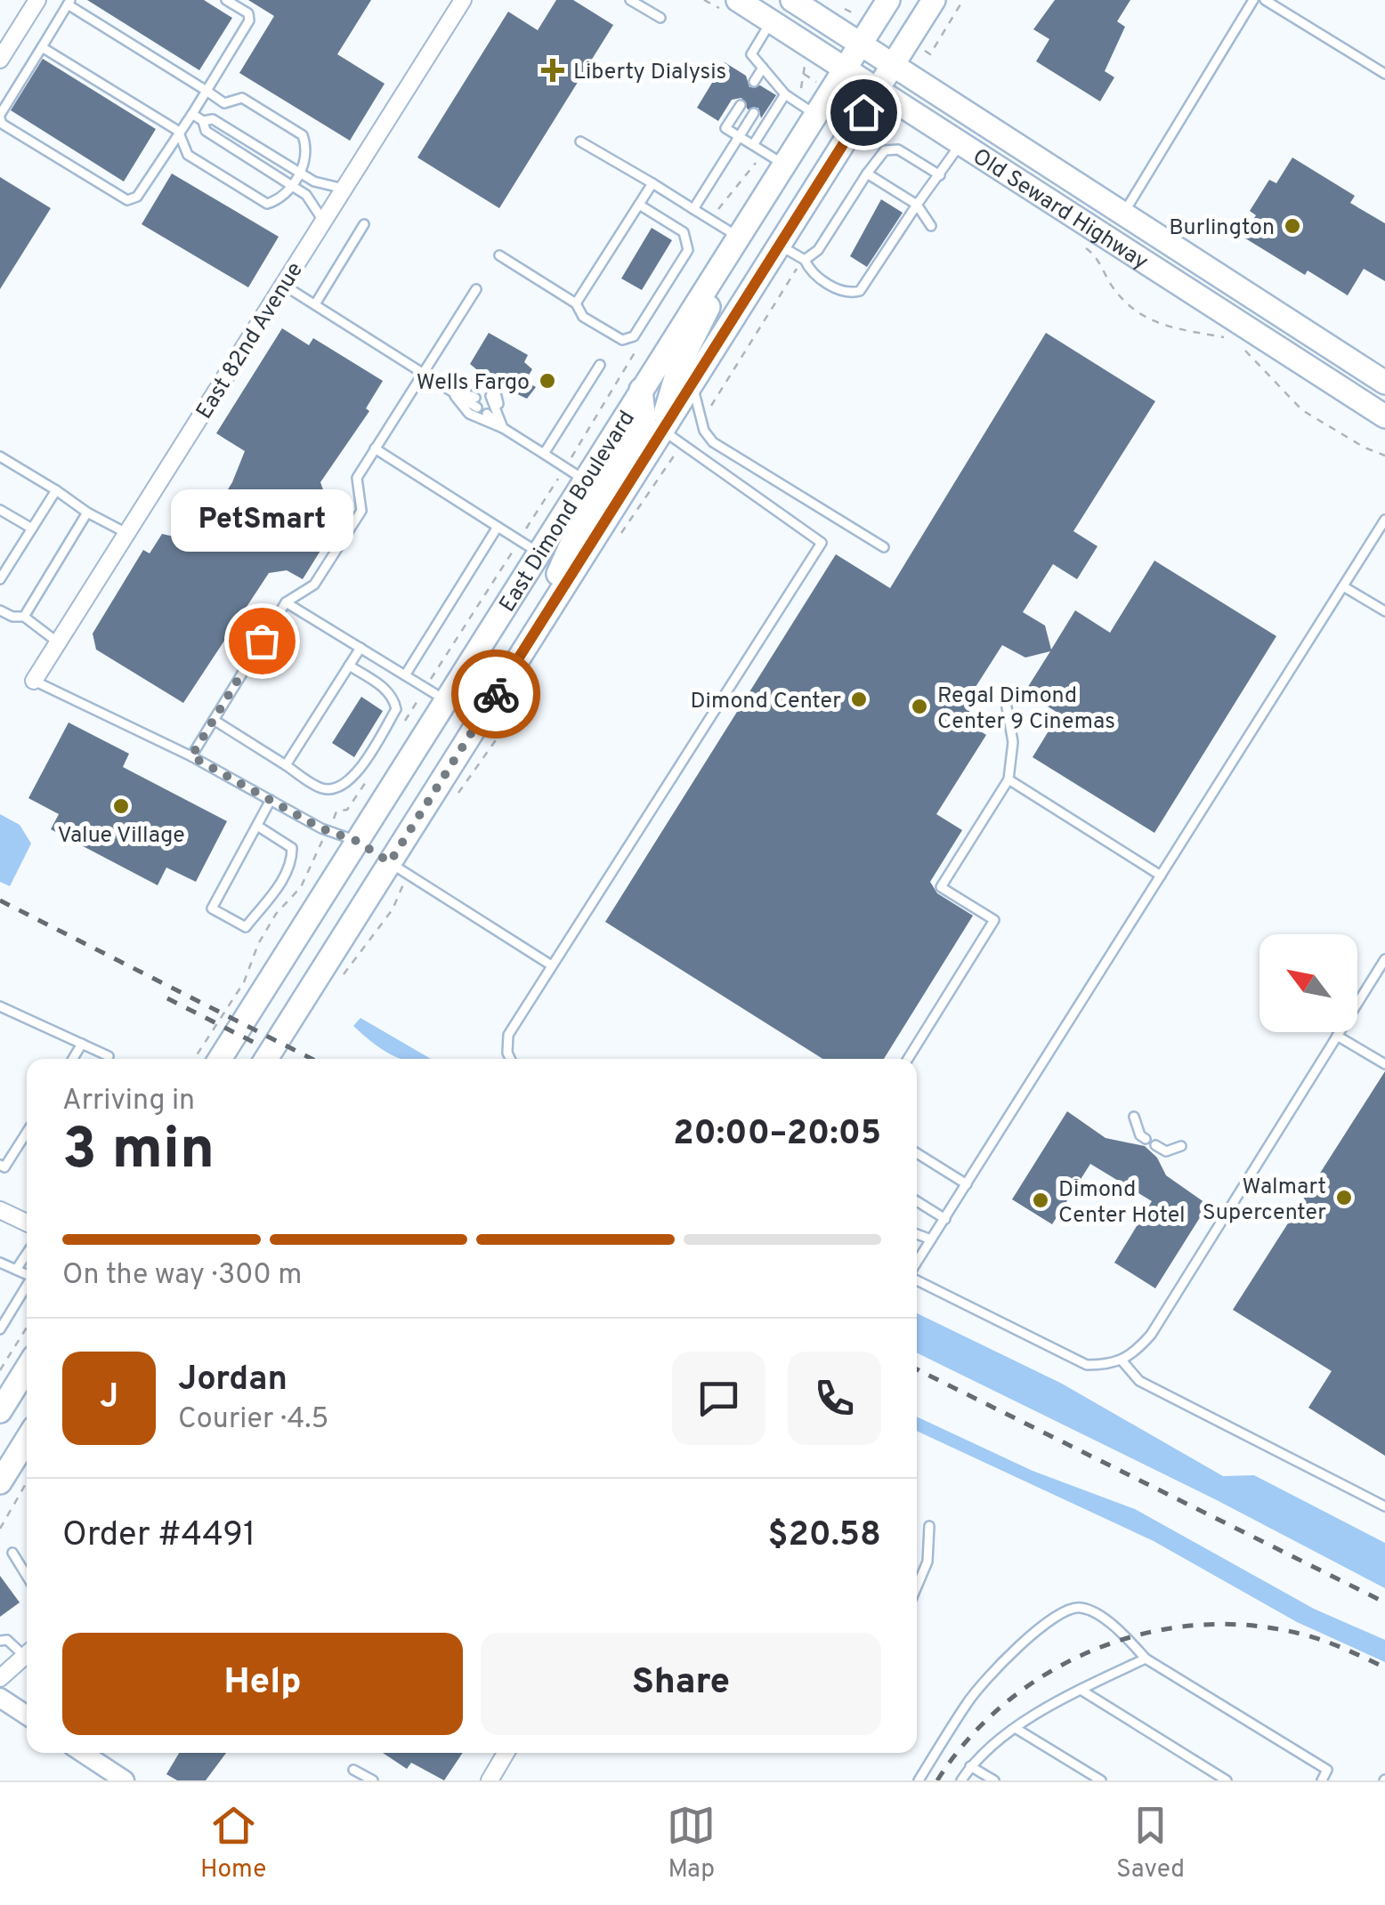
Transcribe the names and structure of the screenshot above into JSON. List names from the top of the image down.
{
  "streets": {
    "main road": ["Old Seward Highway", "East Dimond Boulevard"],
    "street": ["East 82nd Avenue"]
  },
  "crossings": [
    ["Old Seward Highway", "East Dimond Boulevard"]
  ],
  "places": {
    "health": ["Liberty Dialysis"],
    "other": [
      "Burlington",
      "Wells Fargo",
      "PetSmart",
      "Dimond Center",
      "Regal Dimond Center 9 Cinemas",
      "Value Village",
      "Walmart Supercenter",
      "Dimond Center Hotel"
    ]
  },
  "north": "top left",
  "page": {
    "bubble": "PetSmart",
    "heading": ["3 min", "Arriving in", "20:00–20:05"],
    "panel": [
      "Jordan",
      "Courier · 4.5",
      "Order #4491",
      "$20.58"
    ],
    "bar": "On the way · 300 m",
    "round": "J",
    "buttons": ["Help", "Share"],
    "tabs": ["Home", "Map", "Saved"]
  }
}
